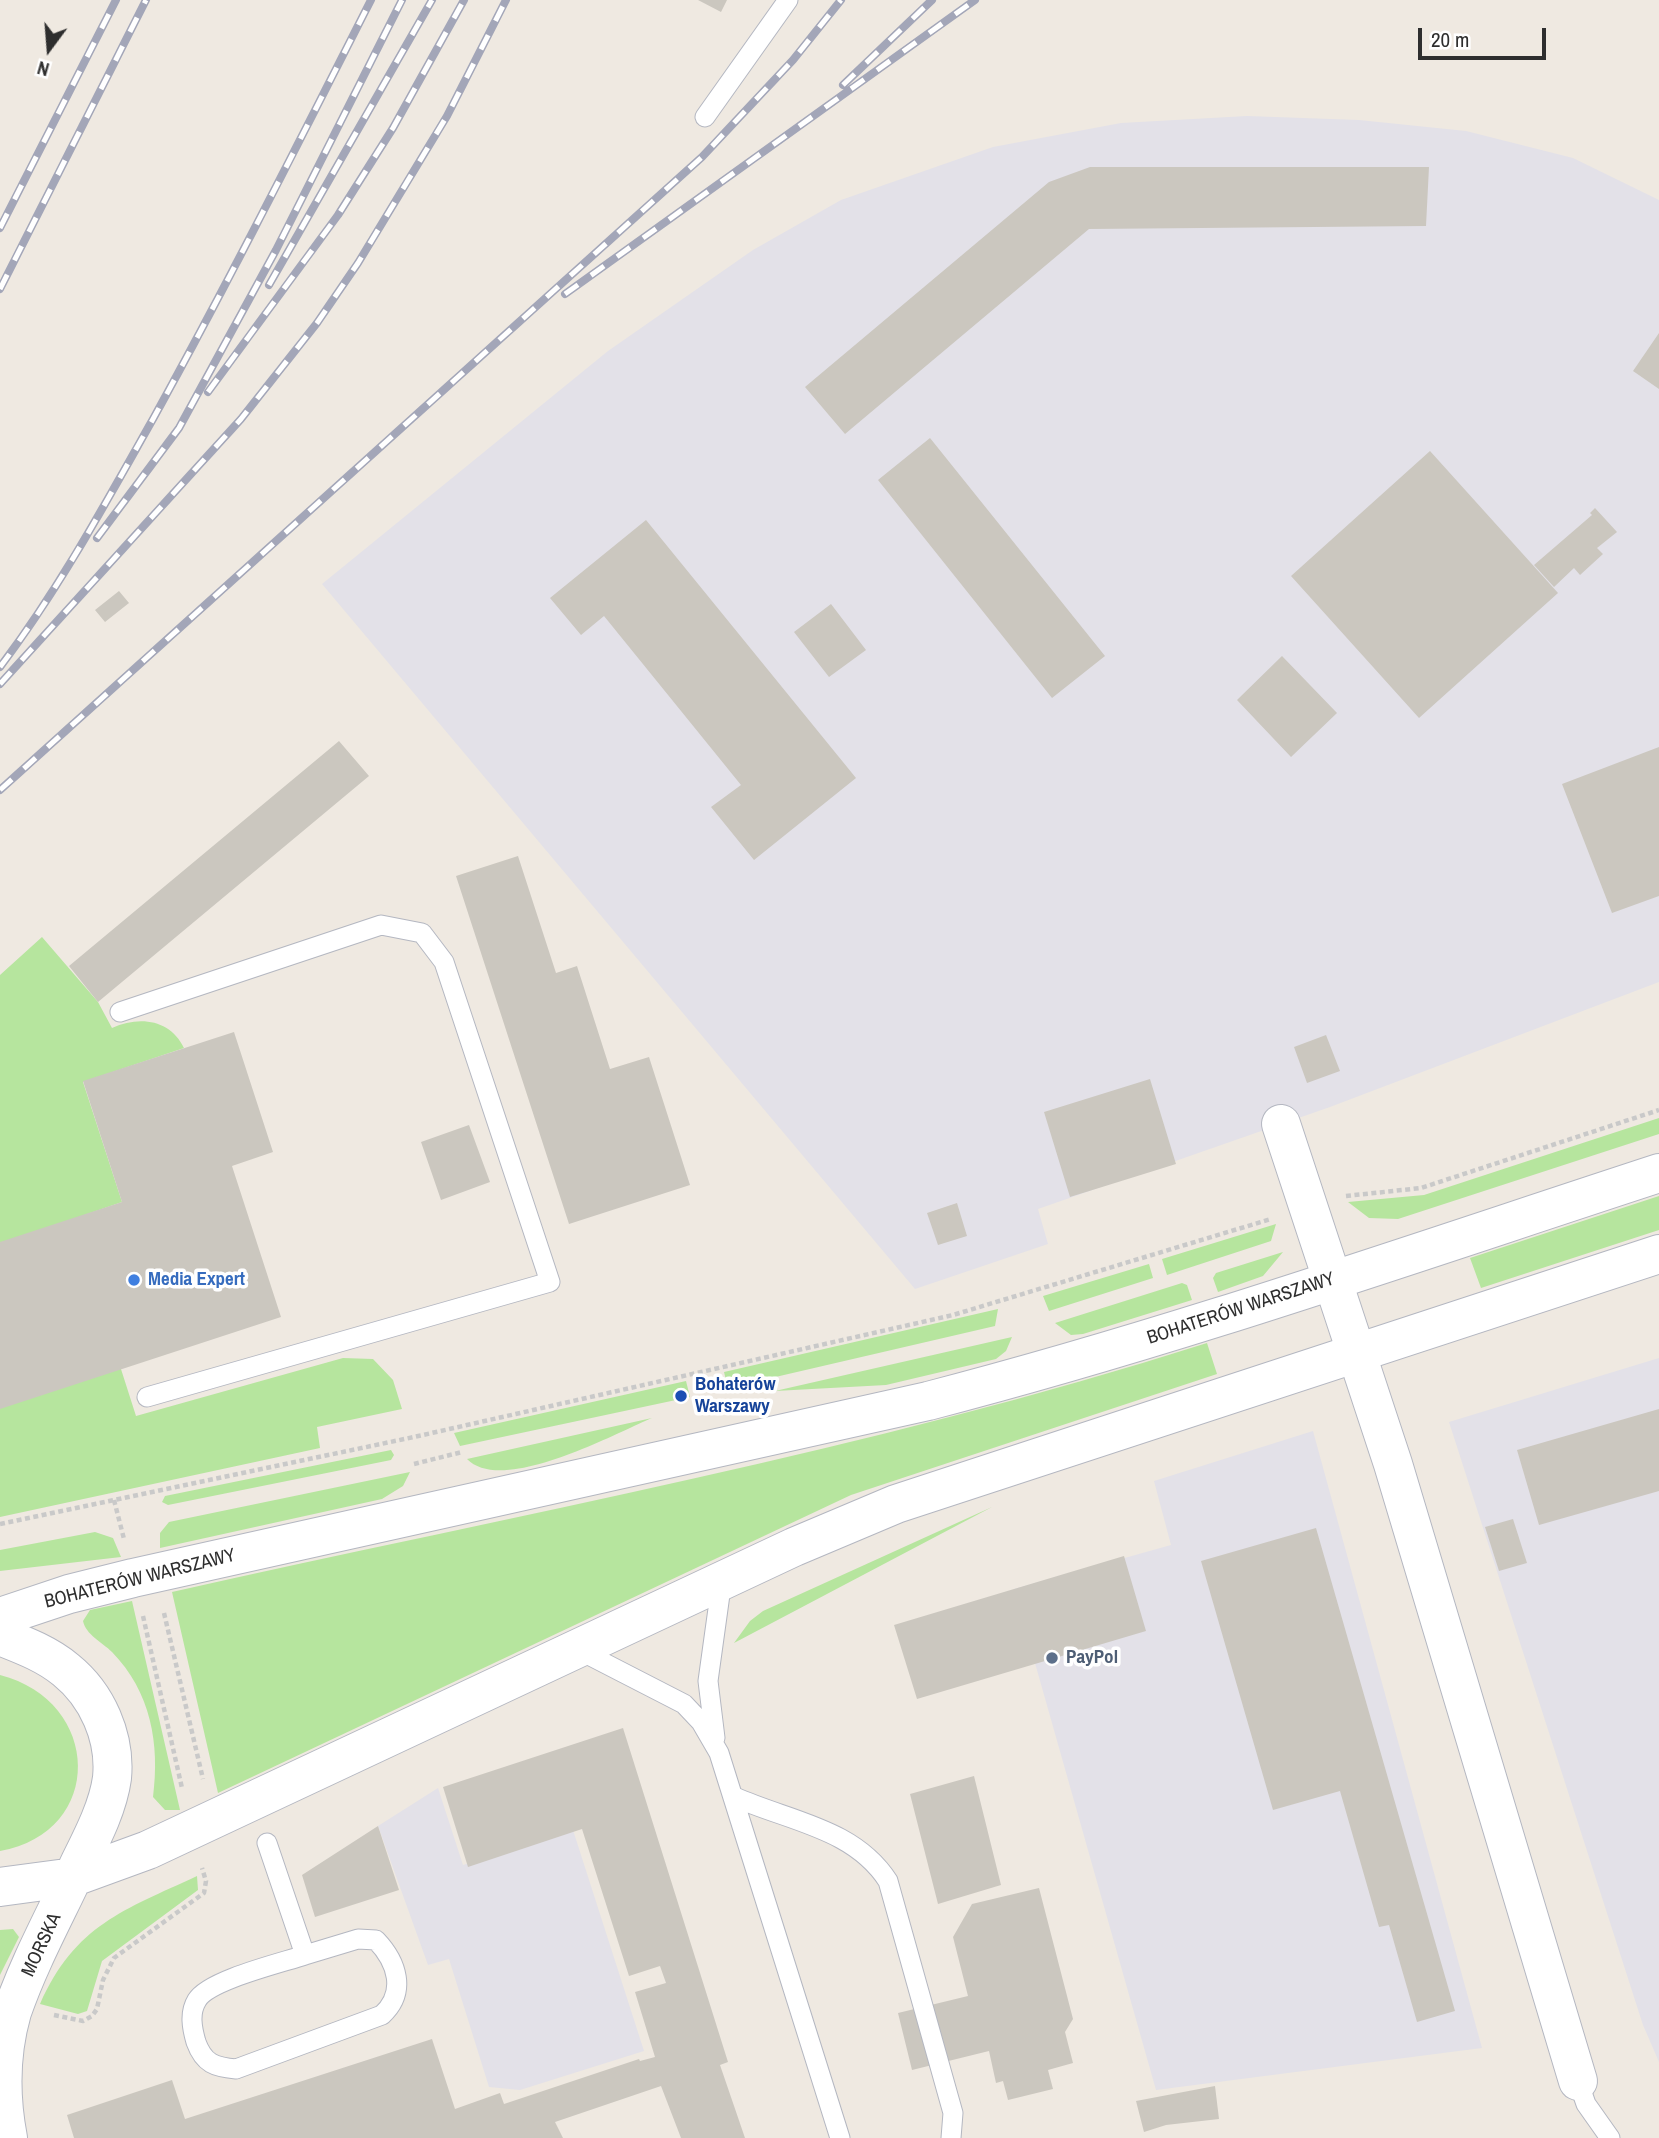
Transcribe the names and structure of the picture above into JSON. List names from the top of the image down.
{
  "streets": {
    "street": ["BOHATERÓW WARSZAWY", "MORSKA"]
  },
  "places": ["Media Expert", "Bohaterów Warszawy", "PayPol"],
  "scale_bar": "20 m",
  "north": "bottom"
}
